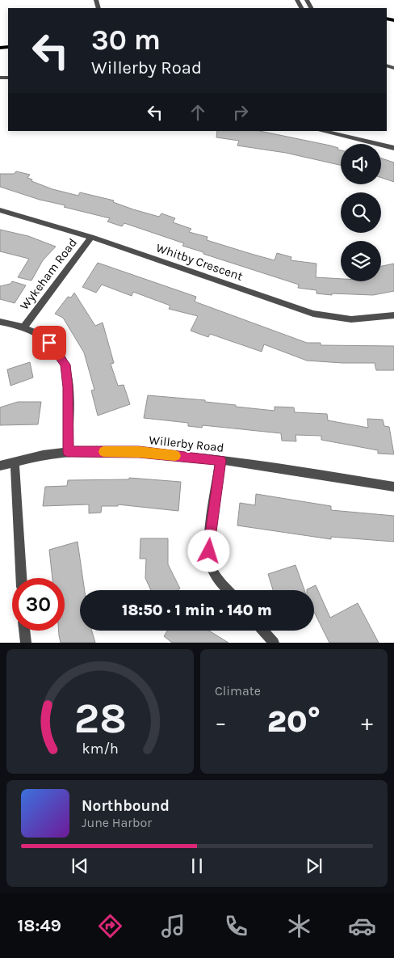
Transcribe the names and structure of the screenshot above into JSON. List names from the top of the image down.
{
  "streets": {
    "street": ["Whitby Crescent", "Wykeham Road", "Willerby Road"]
  },
  "crossings": [
    ["Whitby Crescent", "Wykeham Road"]
  ],
  "page": {
    "turn": ["30 m", "Willerby Road"],
    "limit": "30",
    "trip": "18:50 · 1 min · 140 m",
    "tile": "Climate",
    "heat": ["−", "20°", "+"],
    "song": ["Northbound", "June Harbor"],
    "tabs": "18:49",
    "gauge": ["28", "km/h"]
  }
}
